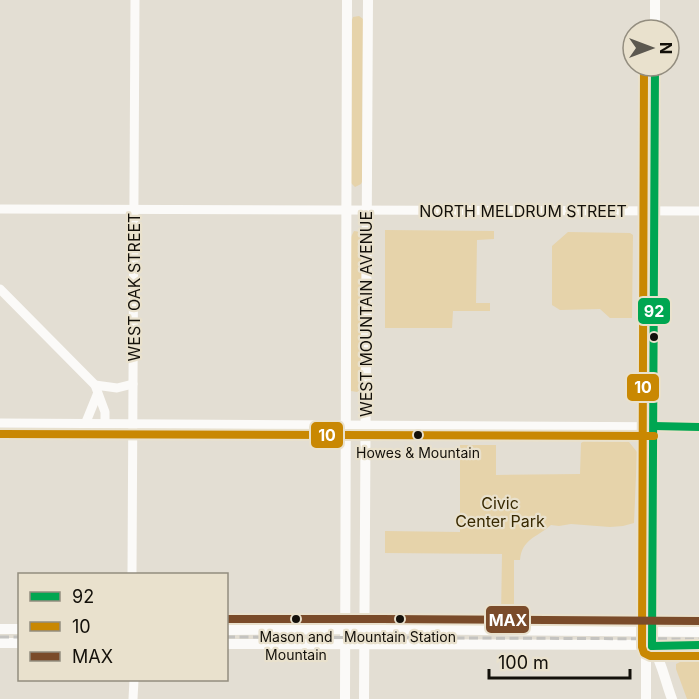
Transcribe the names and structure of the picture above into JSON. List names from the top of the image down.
{
  "streets": {
    "street": ["NORTH MELDRUM STREET", "WEST OAK STREET", "WEST MOUNTAIN AVENUE"]
  },
  "crossings": [
    ["NORTH MELDRUM STREET", "WEST OAK STREET"],
    ["NORTH MELDRUM STREET", "WEST MOUNTAIN AVENUE"]
  ],
  "parks": ["Civic Center Park"],
  "places": ["Howes & Mountain", "Mason and Mountain", "Mountain Station"],
  "lines": ["transit line 92", "transit line 10", "transit line MAX"],
  "legend": ["92", "10", "MAX"],
  "scale_bar": "100 m",
  "north": "right"
}
